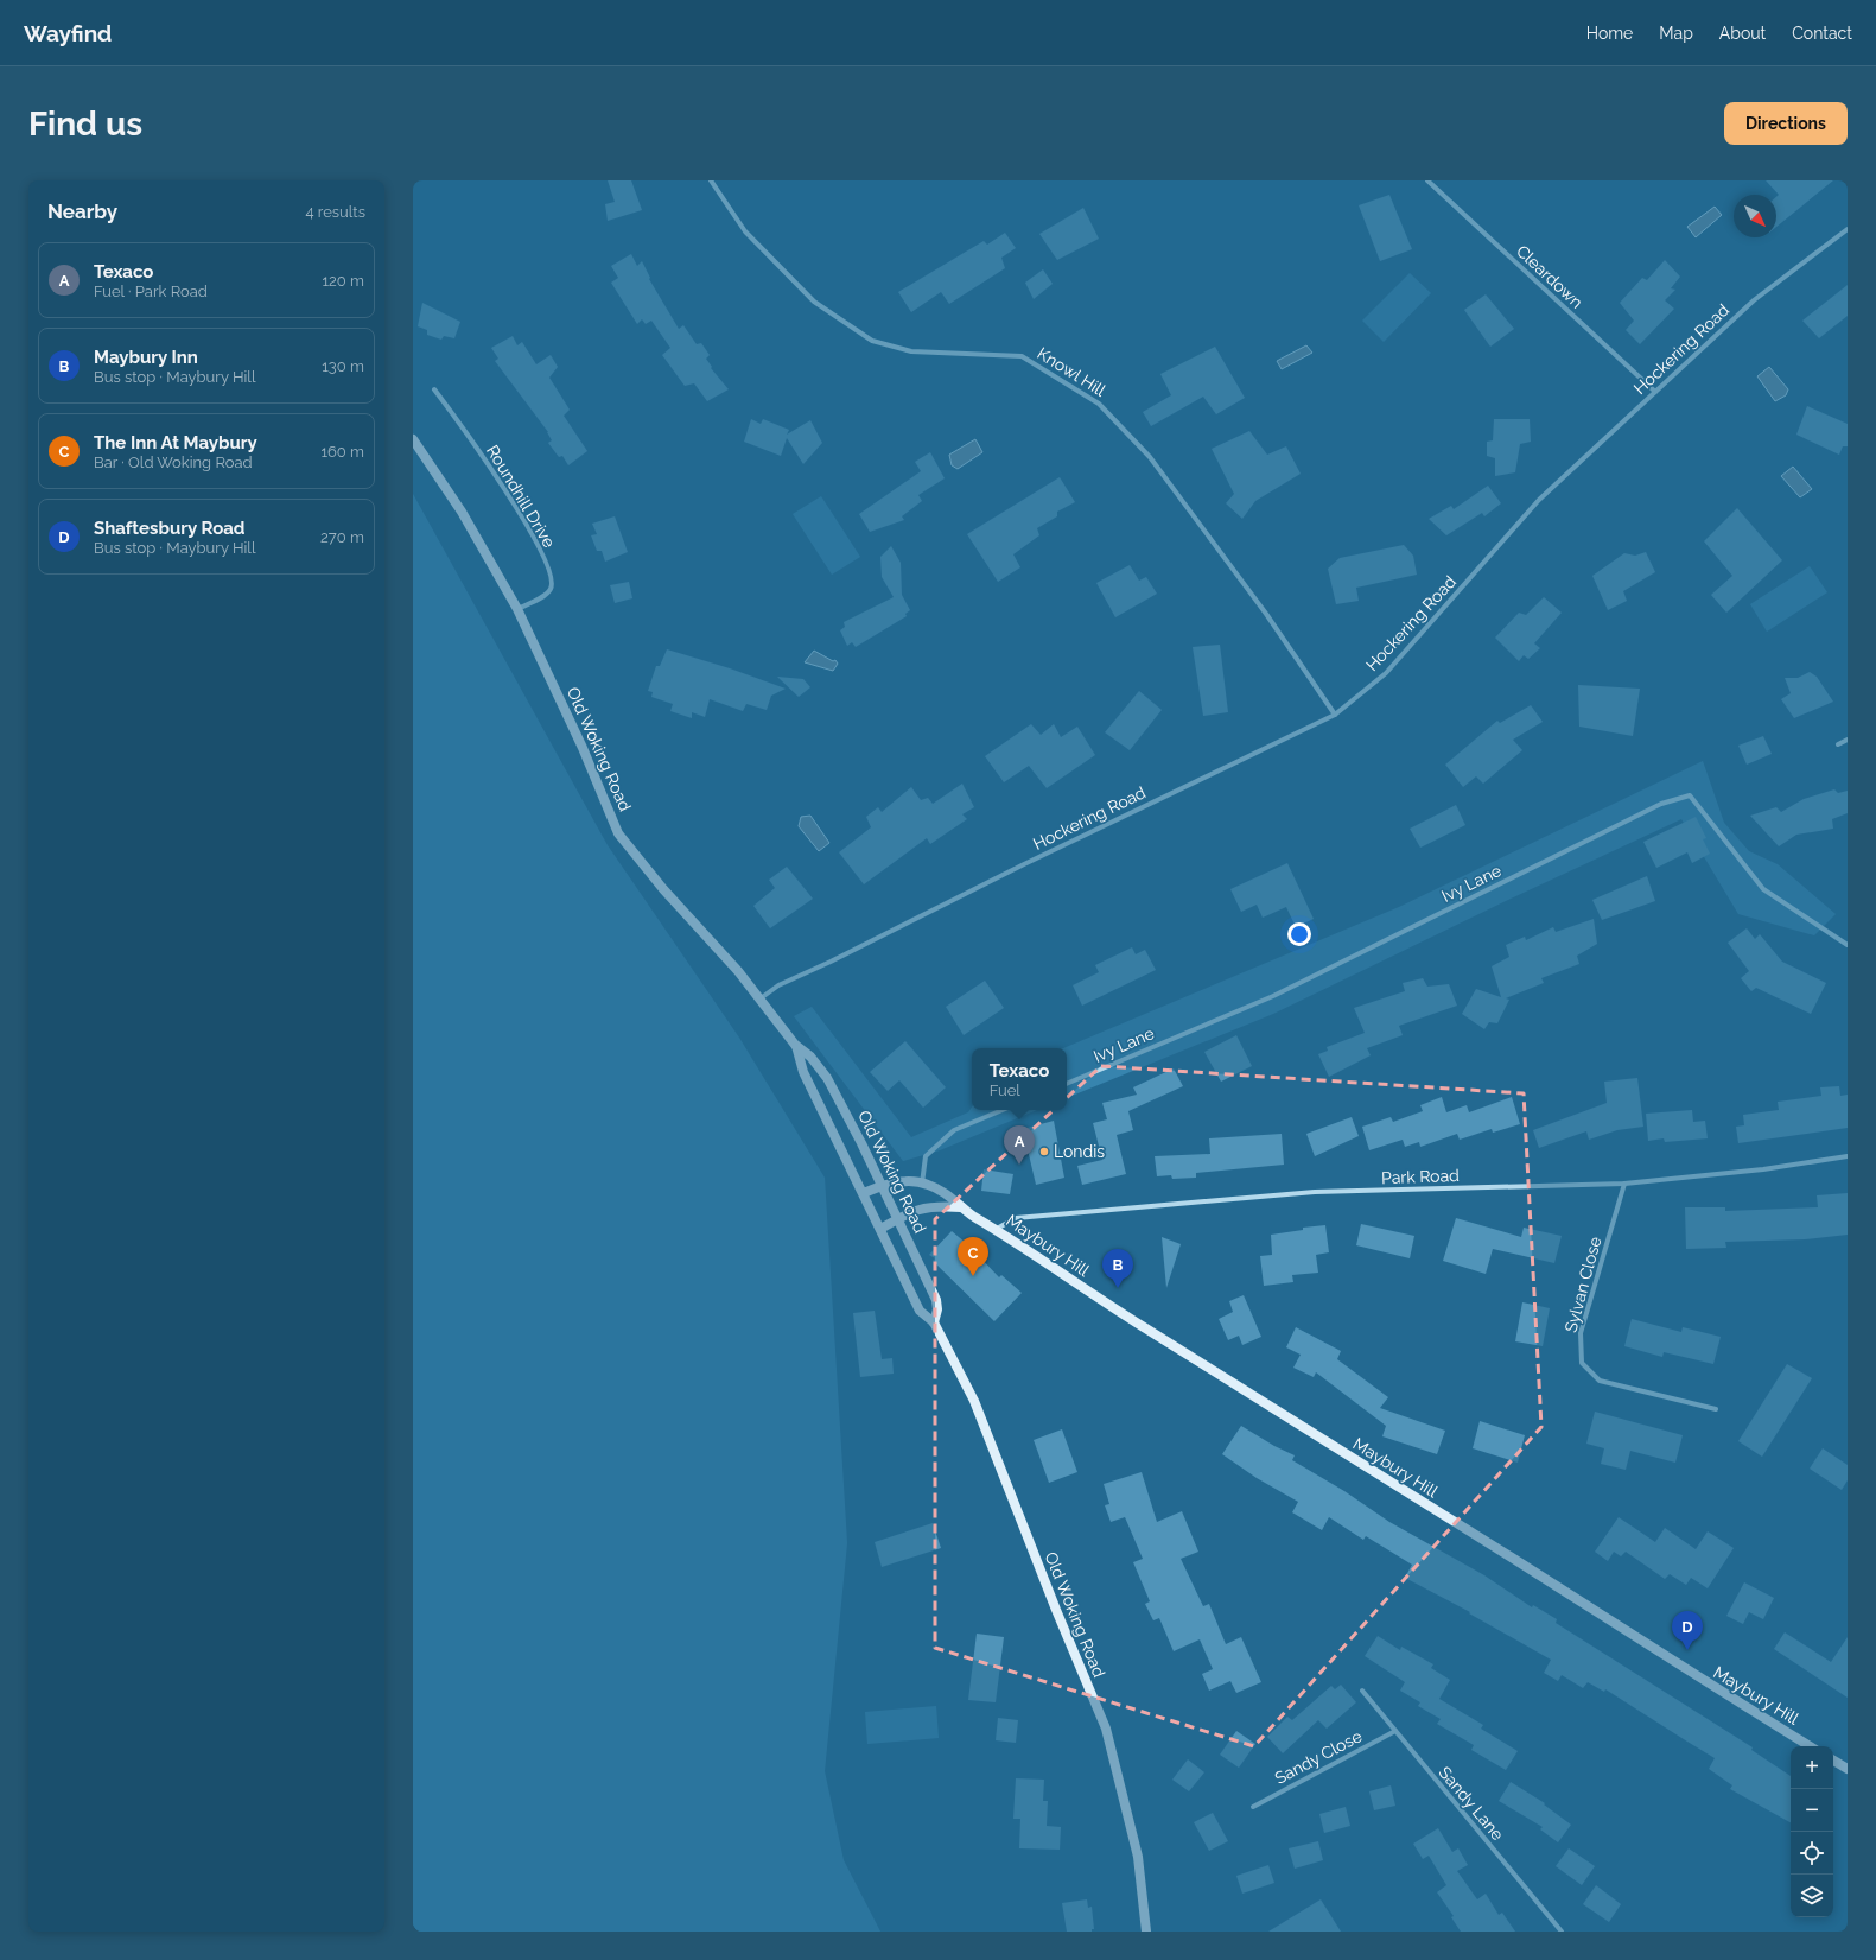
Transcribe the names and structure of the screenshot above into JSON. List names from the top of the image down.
{
  "streets": {
    "main road": ["Old Woking Road", "Maybury Hill"],
    "street": [
      "Cleardown",
      "Hockering Road",
      "Knowl Hill",
      "Roundhill Drive",
      "Ivy Lane",
      "Park Road",
      "Sylvan Close",
      "Sandy Close",
      "Sandy Lane"
    ]
  },
  "crossings": [
    ["Cleardown", "Hockering Road"],
    ["Hockering Road", "Knowl Hill"],
    ["Hockering Road", "Old Woking Road"],
    ["Roundhill Drive", "Old Woking Road"],
    ["Old Woking Road", "Maybury Hill"],
    ["Park Road", "Maybury Hill"],
    ["Park Road", "Sylvan Close"],
    ["Sandy Close", "Sandy Lane"]
  ],
  "places": ["Londis"],
  "north": "bottom right",
  "page": {
    "header": "Wayfind",
    "nav": [
      "Home",
      "Map",
      "About",
      "Contact"
    ],
    "buttons": "Directions",
    "title": "Find us",
    "heading": ["Nearby", "4 results"],
    "list": [
      {
        "mark": "A",
        "name": "Texaco",
        "note": "Fuel · Park Road",
        "value": "120 m"
      },
      {
        "mark": "B",
        "name": "Maybury Inn",
        "note": "Bus stop · Maybury Hill",
        "value": "130 m"
      },
      {
        "mark": "C",
        "name": "The Inn At Maybury",
        "note": "Bar · Old Woking Road",
        "value": "160 m"
      },
      {
        "mark": "D",
        "name": "Shaftesbury Road",
        "note": "Bus stop · Maybury Hill",
        "value": "270 m"
      }
    ],
    "popup": ["Texaco", "Fuel"],
    "pins": [
      "A",
      "C",
      "B",
      "D"
    ],
    "map_buttons": ["+", "−"]
  }
}
